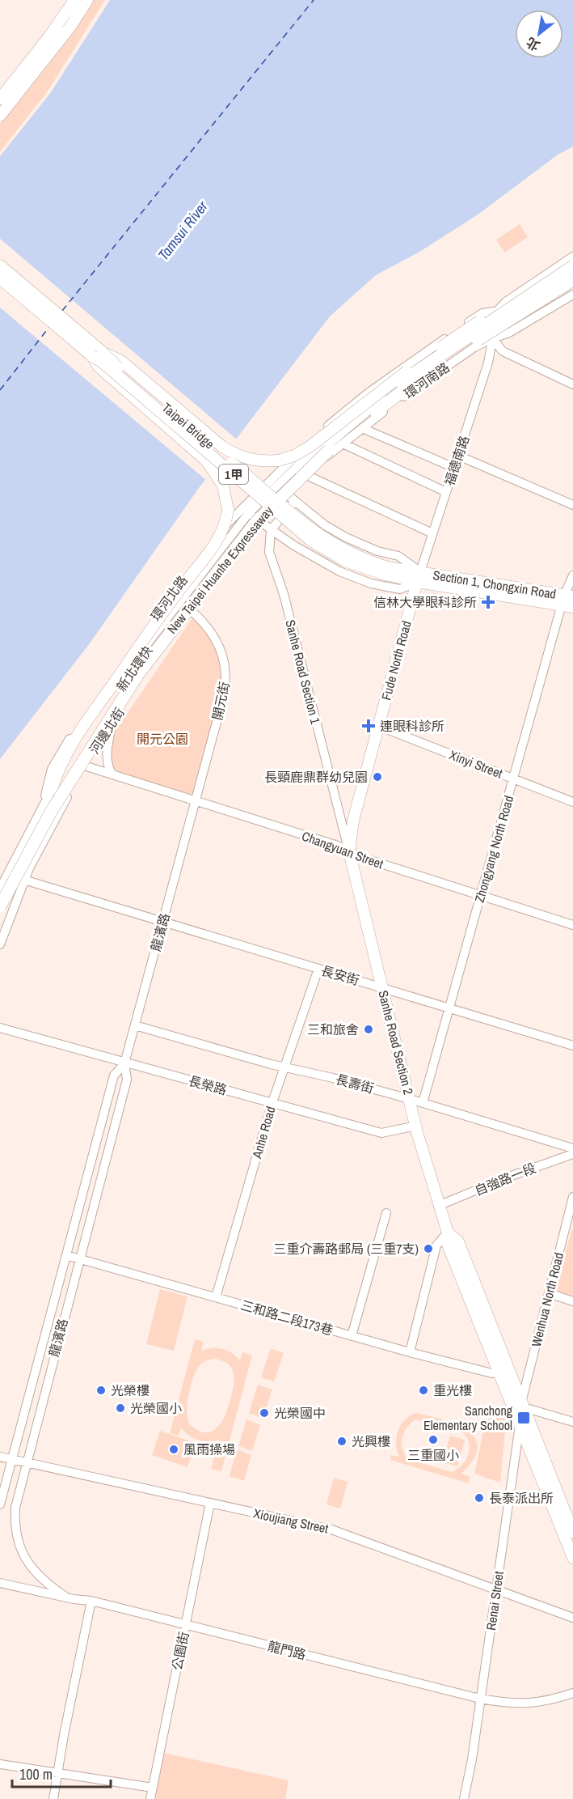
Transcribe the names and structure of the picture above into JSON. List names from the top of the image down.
{
  "streets": {
    "highway": ["New Taipei Huanhe Expressaway", "新北環快"],
    "main road": [
      "Taipei Bridge",
      "1甲",
      "Section 1, Chongxin Road",
      "Fude North Road",
      "Sanhe Road Section 2"
    ],
    "street": [
      "環河南路",
      "福德南路",
      "環河北路",
      "Sanhe Road Section 1",
      "開元街",
      "河邊北街",
      "Xinyi Street",
      "Zhongyang North Road",
      "Changyuan Street",
      "龍濱路",
      "長安街",
      "長壽街",
      "長榮路",
      "Anhe Road",
      "自強路一段",
      "Wenhua North Road",
      "三和路二段173巷",
      "Xioujiang Street",
      "Renai Street",
      "龍門路",
      "公園街"
    ]
  },
  "crossings": [
    ["環河南路", "福德南路"],
    ["環河南路", "Section 1, Chongxin Road"],
    ["環河南路", "環河北路"],
    ["環河南路", "新北環快"],
    ["環河南路", "河邊北街"],
    ["Taipei Bridge", "1甲"],
    ["福德南路", "1甲"],
    ["福德南路", "Section 1, Chongxin Road"],
    ["福德南路", "Fude North Road"],
    ["1甲", "Section 1, Chongxin Road"],
    ["1甲", "Fude North Road"],
    ["Section 1, Chongxin Road", "環河北路"],
    ["Section 1, Chongxin Road", "Fude North Road"],
    ["Section 1, Chongxin Road", "Sanhe Road Section 1"],
    ["Section 1, Chongxin Road", "河邊北街"],
    ["Section 1, Chongxin Road", "Zhongyang North Road"],
    ["環河北路", "新北環快"],
    ["環河北路", "長安街"],
    ["Fude North Road", "Sanhe Road Section 1"],
    ["Fude North Road", "Xinyi Street"],
    ["Fude North Road", "Changyuan Street"],
    ["Fude North Road", "Sanhe Road Section 2"],
    ["Sanhe Road Section 1", "Changyuan Street"],
    ["Sanhe Road Section 1", "Sanhe Road Section 2"],
    ["開元街", "河邊北街"],
    ["開元街", "Changyuan Street"],
    ["開元街", "龍濱路"],
    ["河邊北街", "Changyuan Street"],
    ["河邊北街", "長安街"],
    ["Xinyi Street", "Zhongyang North Road"],
    ["Zhongyang North Road", "Changyuan Street"],
    ["Zhongyang North Road", "長安街"],
    ["Zhongyang North Road", "長壽街"],
    ["Changyuan Street", "龍濱路"],
    ["Changyuan Street", "Sanhe Road Section 2"],
    ["龍濱路", "長安街"],
    ["龍濱路", "長壽街"],
    ["龍濱路", "長榮路"],
    ["龍濱路", "三和路二段173巷"],
    ["龍濱路", "Xioujiang Street"],
    ["龍濱路", "龍門路"],
    ["長安街", "Sanhe Road Section 2"],
    ["長安街", "Anhe Road"],
    ["Sanhe Road Section 2", "長壽街"],
    ["Sanhe Road Section 2", "長榮路"],
    ["Sanhe Road Section 2", "自強路一段"],
    ["Sanhe Road Section 2", "Wenhua North Road"],
    ["Sanhe Road Section 2", "三和路二段173巷"],
    ["Sanhe Road Section 2", "Renai Street"],
    ["長壽街", "Anhe Road"],
    ["長榮路", "Anhe Road"],
    ["Anhe Road", "三和路二段173巷"],
    ["Wenhua North Road", "Renai Street"],
    ["Xioujiang Street", "Renai Street"],
    ["Xioujiang Street", "公園街"],
    ["Renai Street", "龍門路"],
    ["龍門路", "公園街"]
  ],
  "water": ["Tamsui River"],
  "parks": ["開元公園"],
  "places": {
    "health": ["信林大學眼科診所", "連眼科診所"],
    "other": [
      "長頸鹿鼎群幼兒園",
      "三和旅舍",
      "三重介壽路郵局 (三重7支)",
      "光榮樓",
      "重光樓",
      "光榮國小",
      "光榮國中",
      "三重國小",
      "光興樓",
      "風雨操場",
      "長泰派出所"
    ],
    "transit": ["Sanchong Elementary School"]
  },
  "scale_bar": "100 m",
  "north": "bottom left"
}
